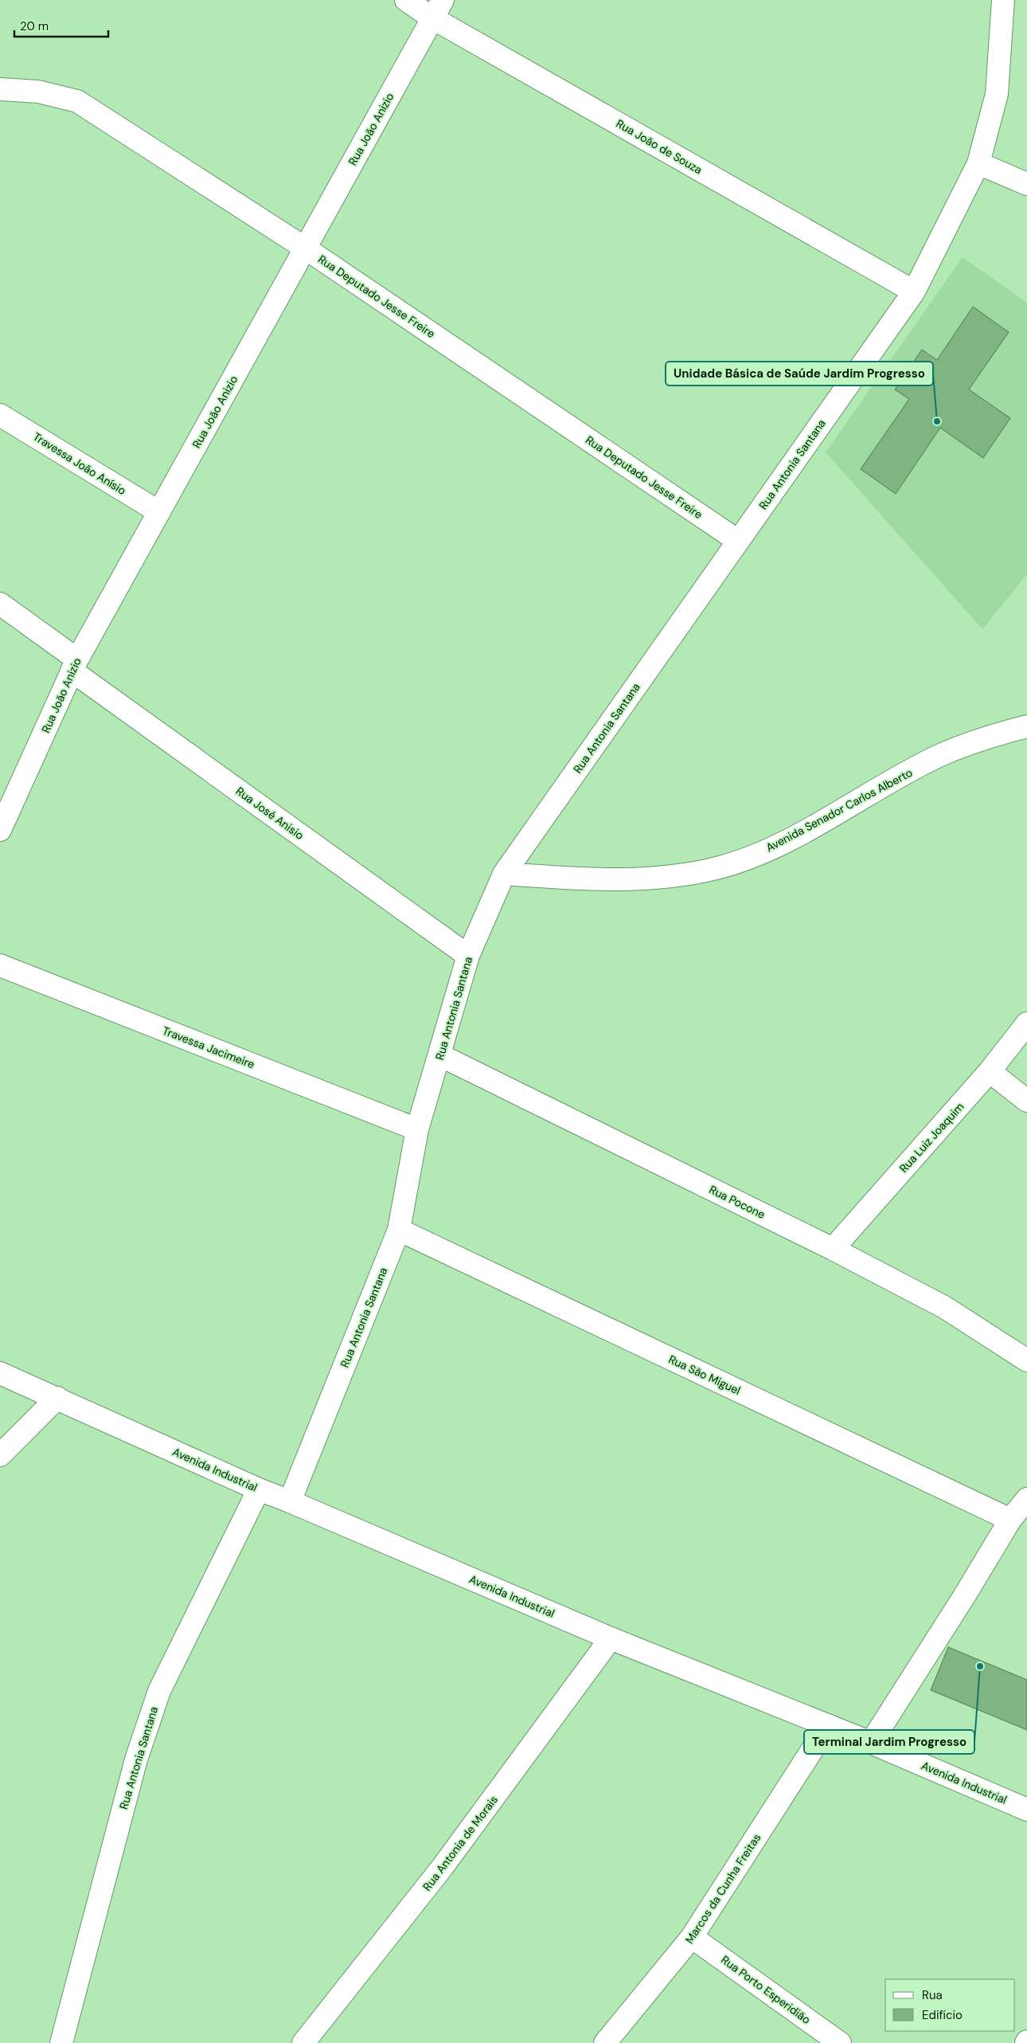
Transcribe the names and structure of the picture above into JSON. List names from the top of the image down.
{
  "streets": {
    "street": [
      "Rua João Anizio",
      "Rua João de Souza",
      "Rua Deputado Jesse Freire",
      "Travessa João Anísio",
      "Rua Antonia Santana",
      "Avenida Senador Carlos Alberto",
      "Rua José Anisio",
      "Travessa Jacimeire",
      "Rua Luiz Joaquim",
      "Rua Pocone",
      "Rua São Miguel",
      "Avenida Industrial",
      "Rua Antonia de Morais",
      "Marcos da Cunha Freitas",
      "Rua Porto Esperidião"
    ]
  },
  "crossings": [
    ["Rua João Anizio", "Rua João de Souza"],
    ["Rua João Anizio", "Rua Deputado Jesse Freire"],
    ["Rua João Anizio", "Travessa João Anísio"],
    ["Rua João Anizio", "Rua José Anisio"],
    ["Rua João de Souza", "Rua Antonia Santana"],
    ["Rua Deputado Jesse Freire", "Rua Antonia Santana"],
    ["Rua Antonia Santana", "Avenida Senador Carlos Alberto"],
    ["Rua Antonia Santana", "Rua José Anisio"],
    ["Rua Antonia Santana", "Travessa Jacimeire"],
    ["Rua Antonia Santana", "Rua Pocone"],
    ["Rua Antonia Santana", "Rua São Miguel"],
    ["Rua Antonia Santana", "Avenida Industrial"],
    ["Rua Luiz Joaquim", "Rua Pocone"],
    ["Avenida Industrial", "Rua Antonia de Morais"],
    ["Avenida Industrial", "Marcos da Cunha Freitas"],
    ["Marcos da Cunha Freitas", "Rua Porto Esperidião"]
  ],
  "places": ["Unidade Básica de Saúde Jardim Progresso", "Terminal Jardim Progresso"],
  "legend": ["Rua", "Edifício"],
  "scale_bar": "20 m"
}
